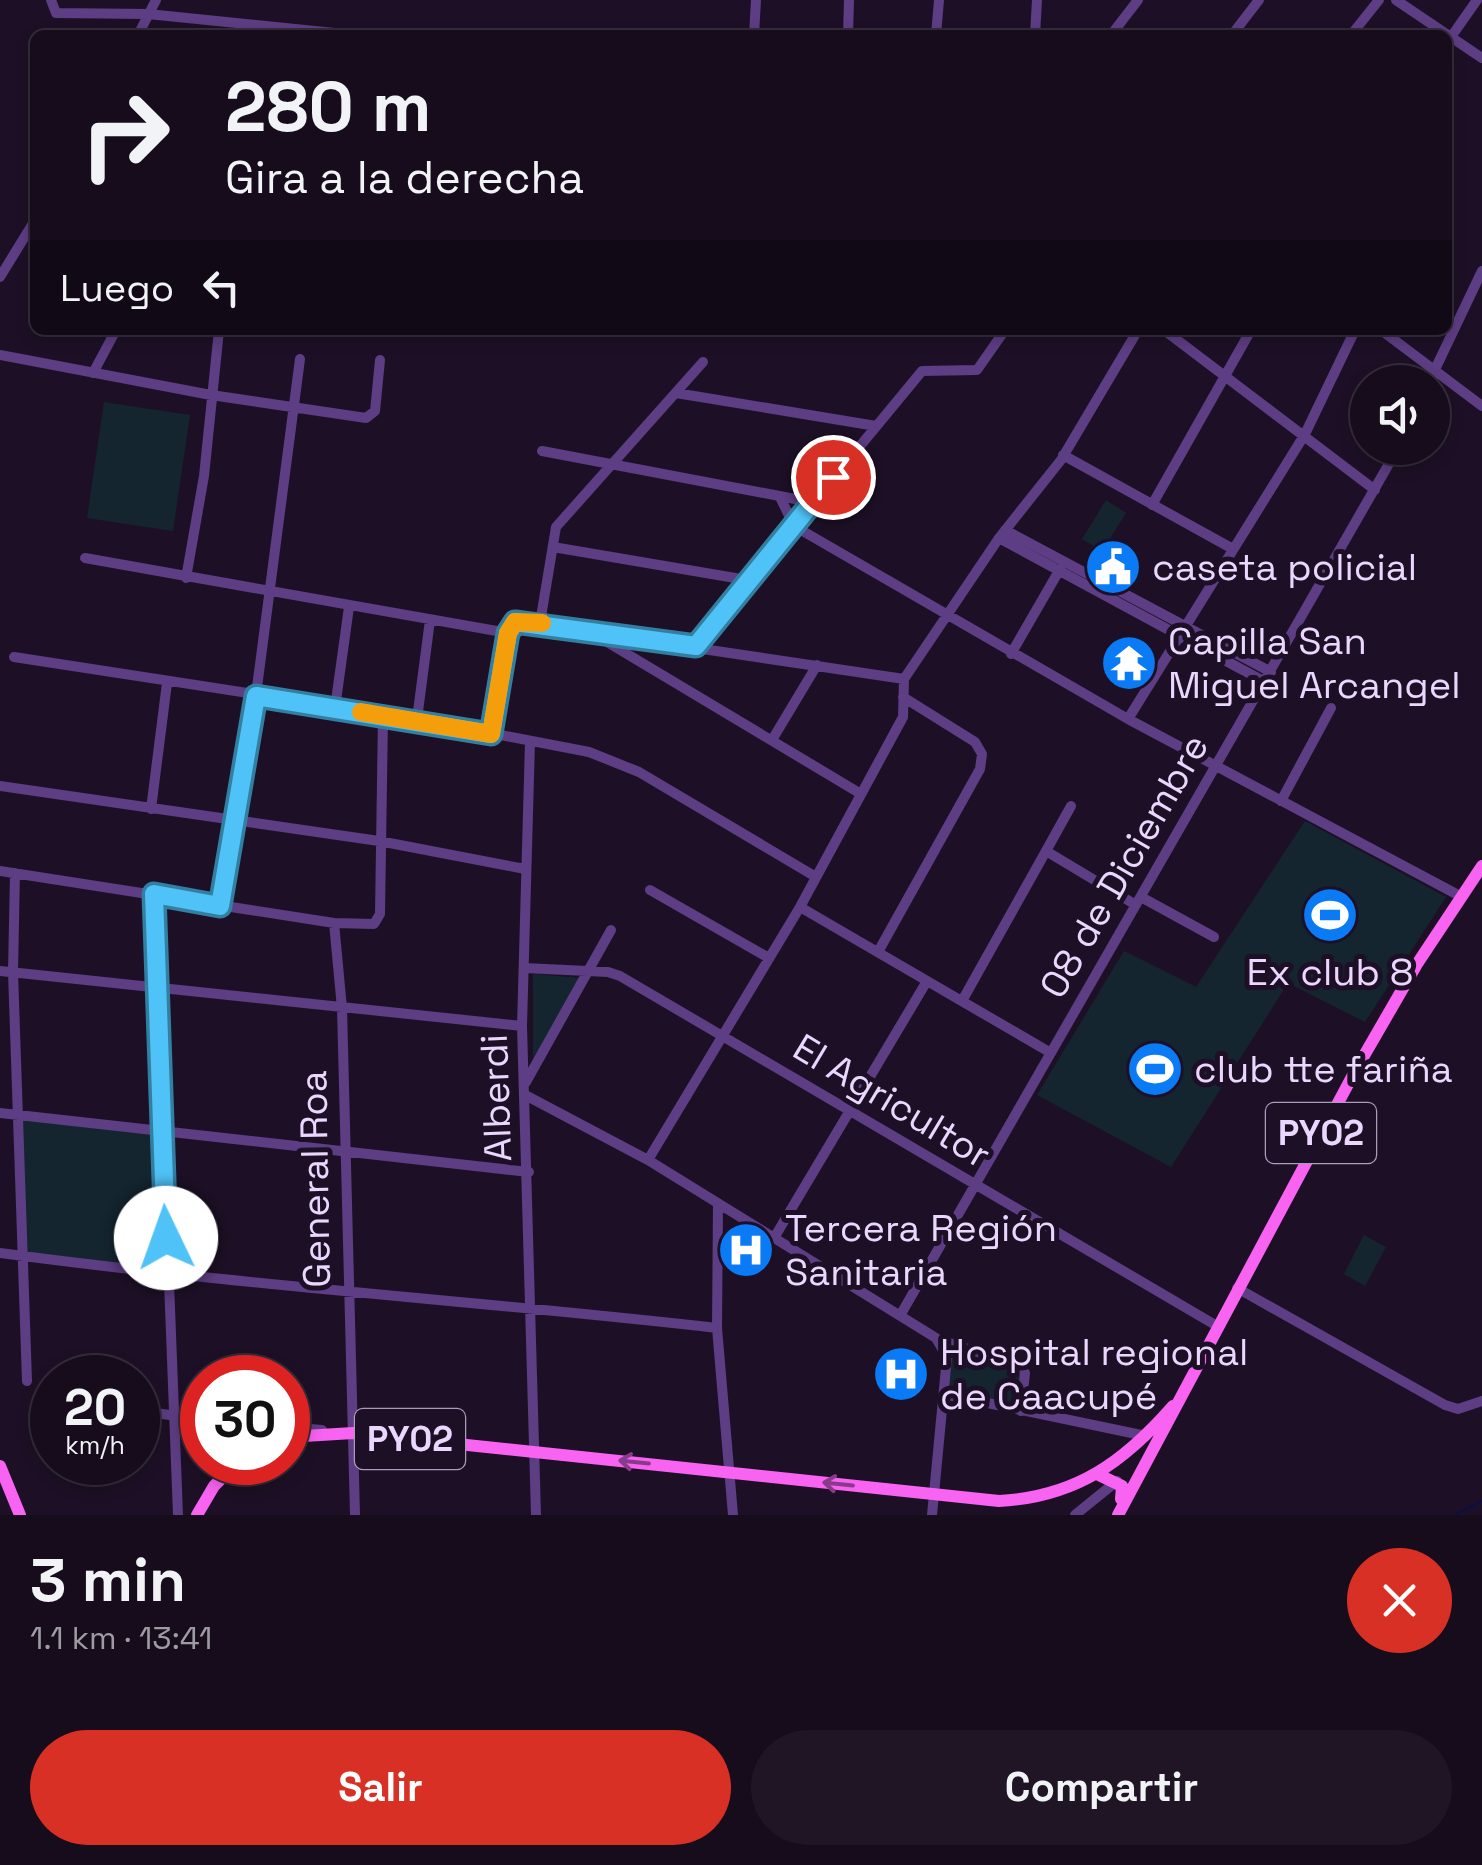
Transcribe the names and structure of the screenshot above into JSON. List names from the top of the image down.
{
  "streets": {
    "main road": ["PY02"],
    "street": [
      "08 de Diciembre",
      "Alberdi",
      "El Agricultor",
      "General Roa"
    ]
  },
  "crossings": [
    ["08 de Diciembre", "El Agricultor"],
    ["Alberdi", "El Agricultor"],
    ["Alberdi", "PY02"],
    ["El Agricultor", "PY02"],
    ["PY02", "General Roa"]
  ],
  "places": {
    "public building": ["caseta policial"],
    "temple": ["Capilla San Miguel Arcangel"],
    "sports": ["Ex club 8", "club tte fariña"],
    "hospital": ["Tercera Región Sanitaria", "Hospital regional de Caacupé"]
  },
  "page": {
    "turn": ["280 m", "Gira a la derecha"],
    "then": "Luego",
    "speed": "20 km/h",
    "limit": "30",
    "heading": ["3 min", "1.1 km · 13:41"],
    "buttons": ["Salir", "Compartir"]
  }
}
